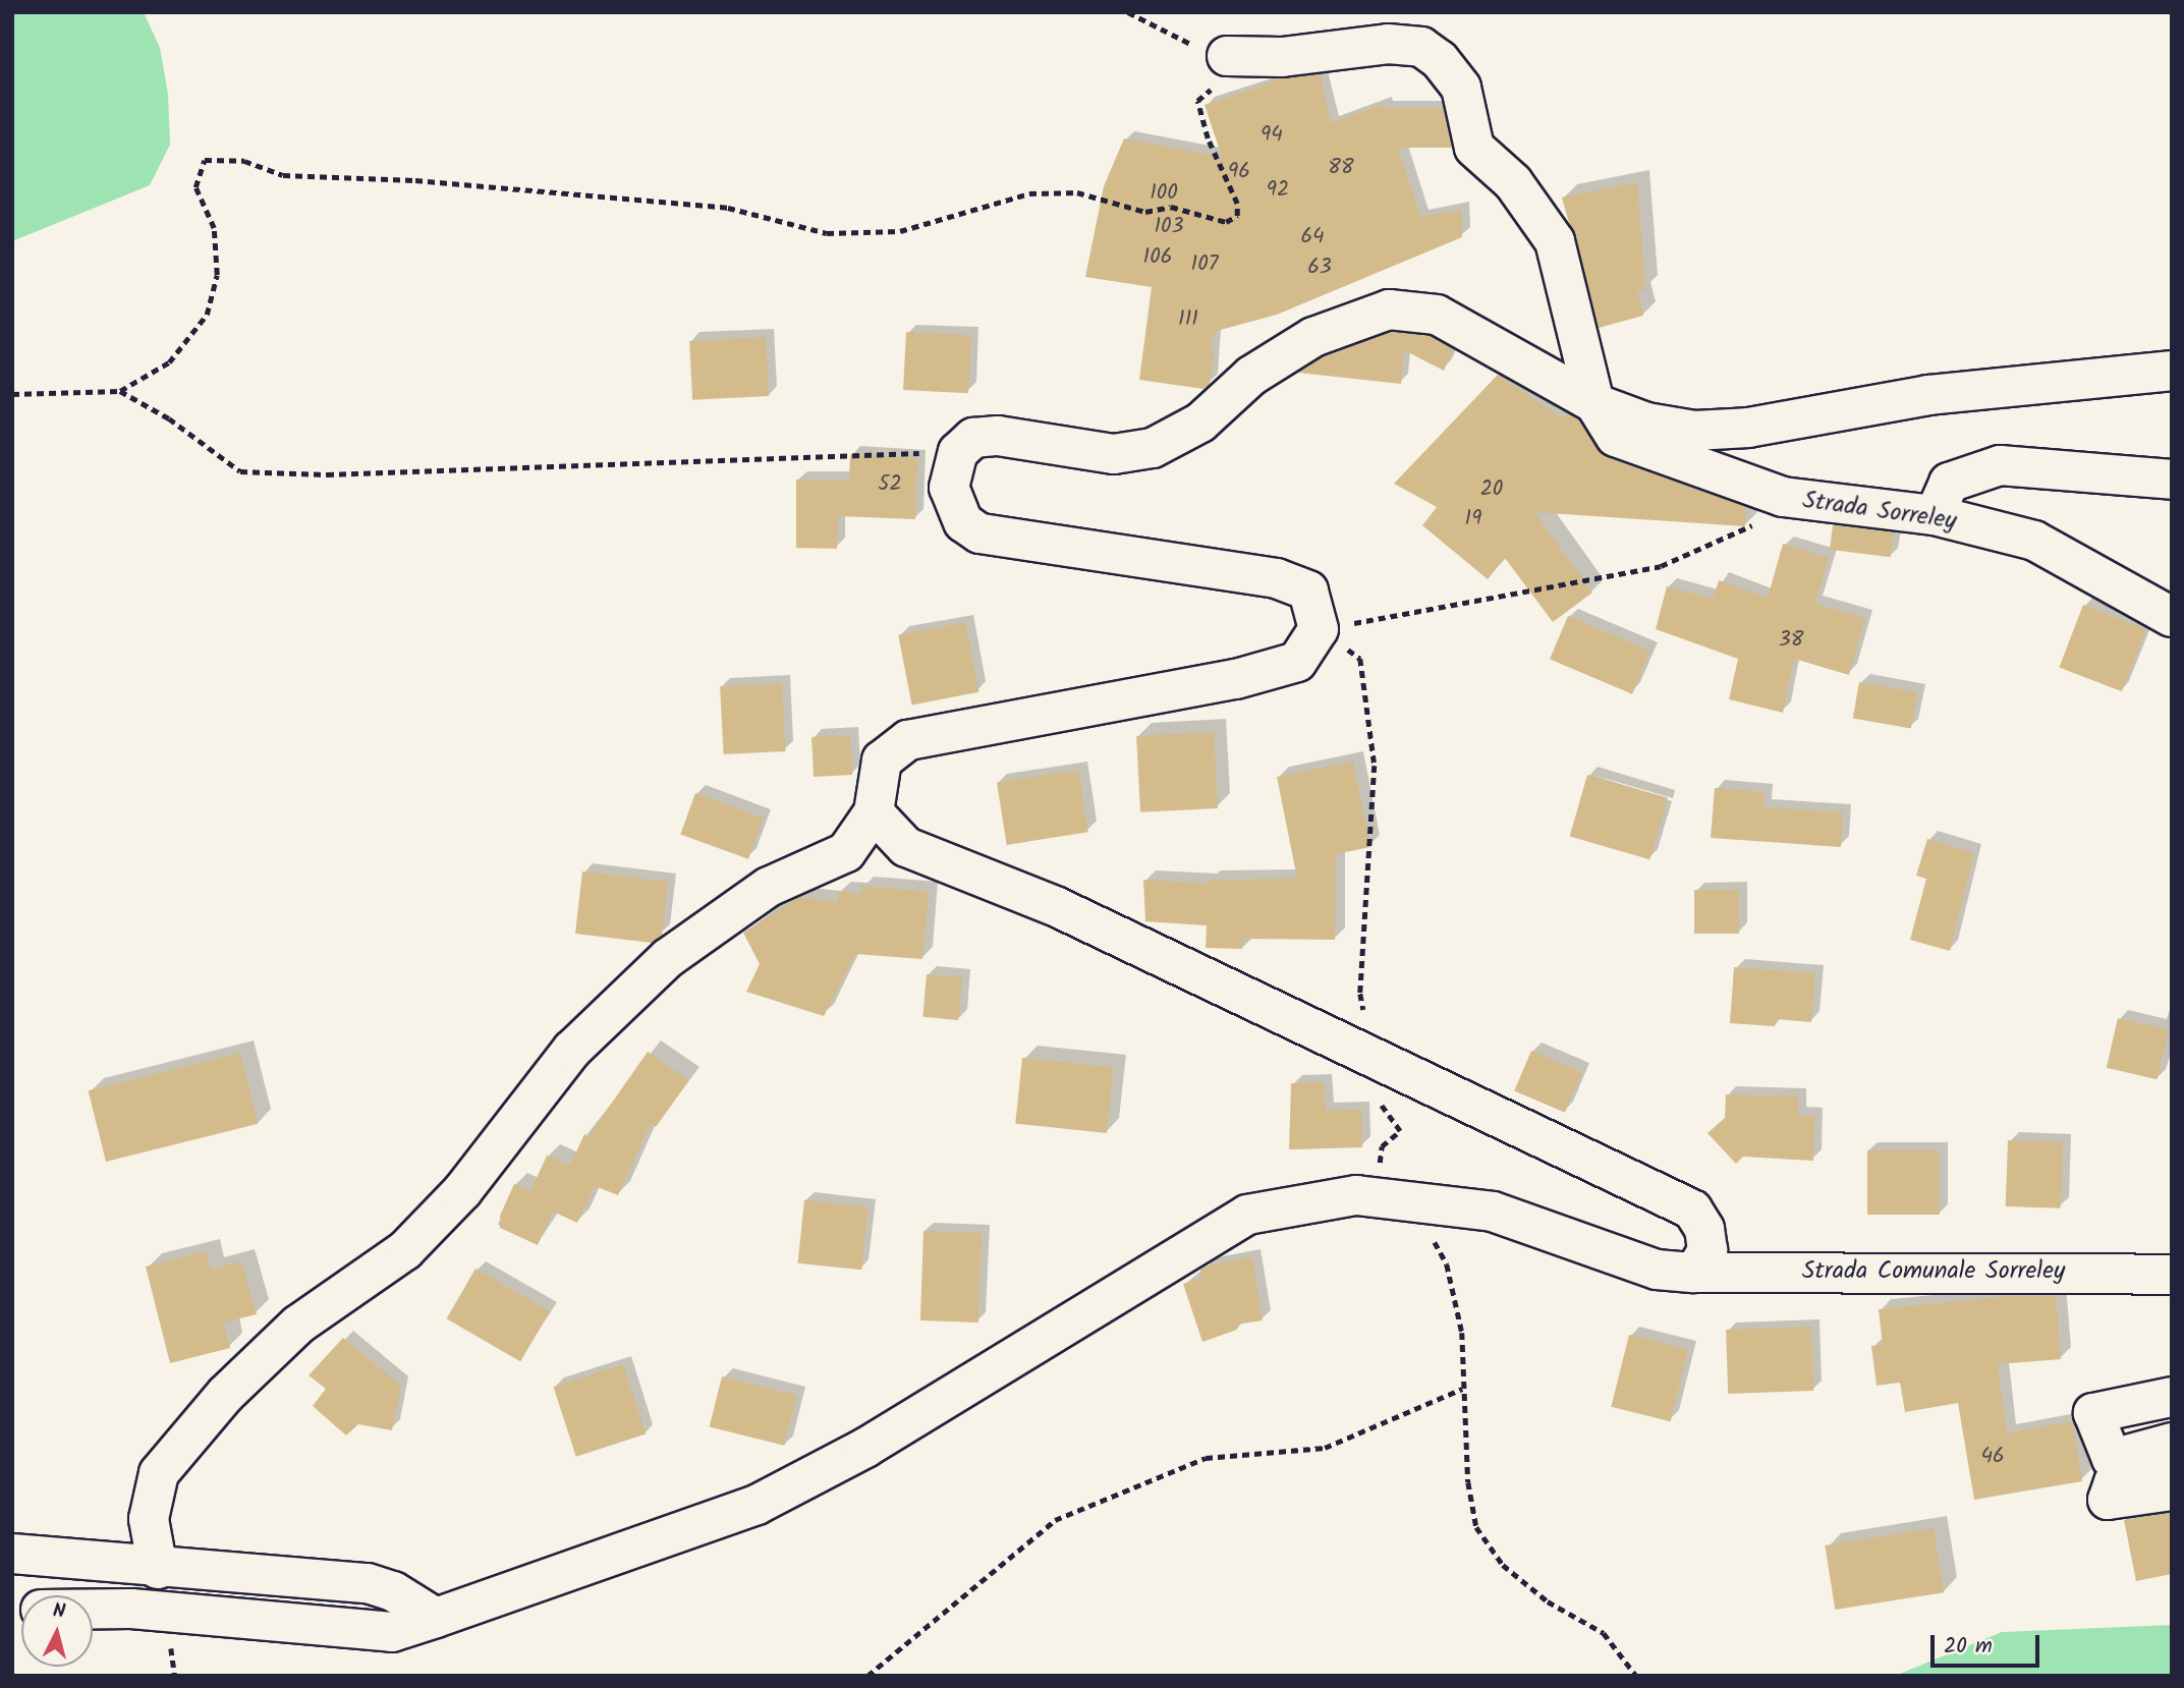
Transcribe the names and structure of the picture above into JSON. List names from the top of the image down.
{
  "streets": {
    "street": ["Strada Sorreley", "Strada Comunale Sorreley"]
  },
  "house_numbers": [
    "94",
    "88",
    "96",
    "92",
    "100",
    "103",
    "64",
    "106",
    "107",
    "63",
    "111",
    "52",
    "20",
    "19",
    "38",
    "46"
  ],
  "scale_bar": "20 m",
  "north": "top"
}
